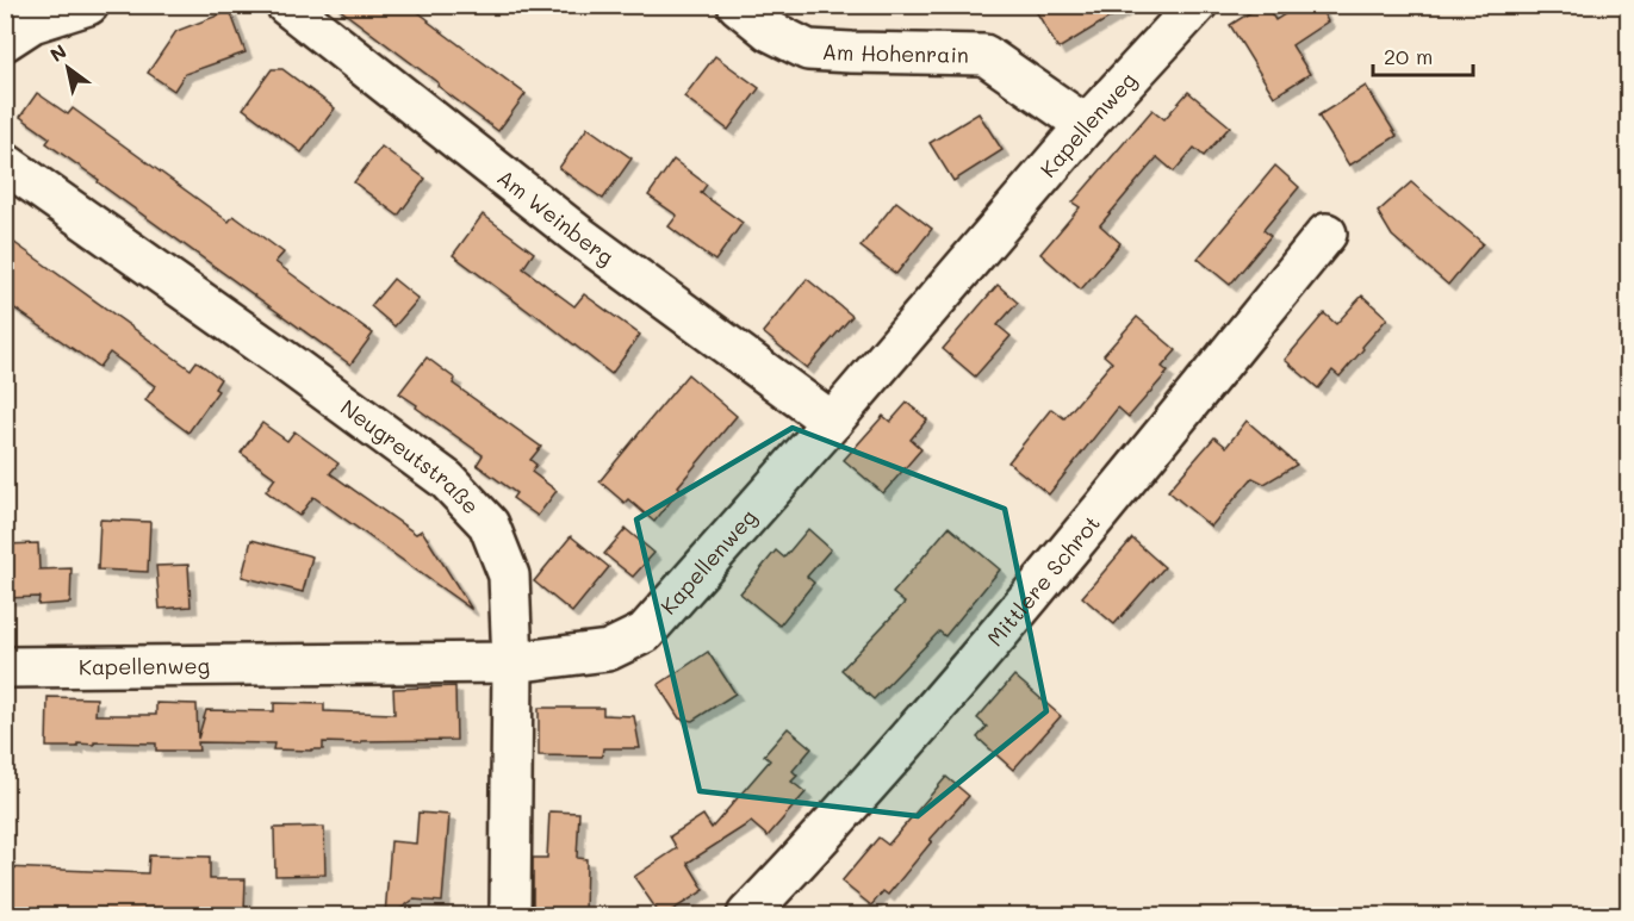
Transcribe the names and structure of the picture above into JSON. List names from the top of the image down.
{
  "streets": {
    "street": [
      "Am Hohenrain",
      "Kapellenweg",
      "Am Weinberg",
      "Neugreutstraße",
      "Mittlere Schrot"
    ]
  },
  "crossings": [
    ["Am Hohenrain", "Kapellenweg"],
    ["Kapellenweg", "Am Weinberg"],
    ["Kapellenweg", "Neugreutstraße"]
  ],
  "scale_bar": "20 m",
  "north": "top left"
}
